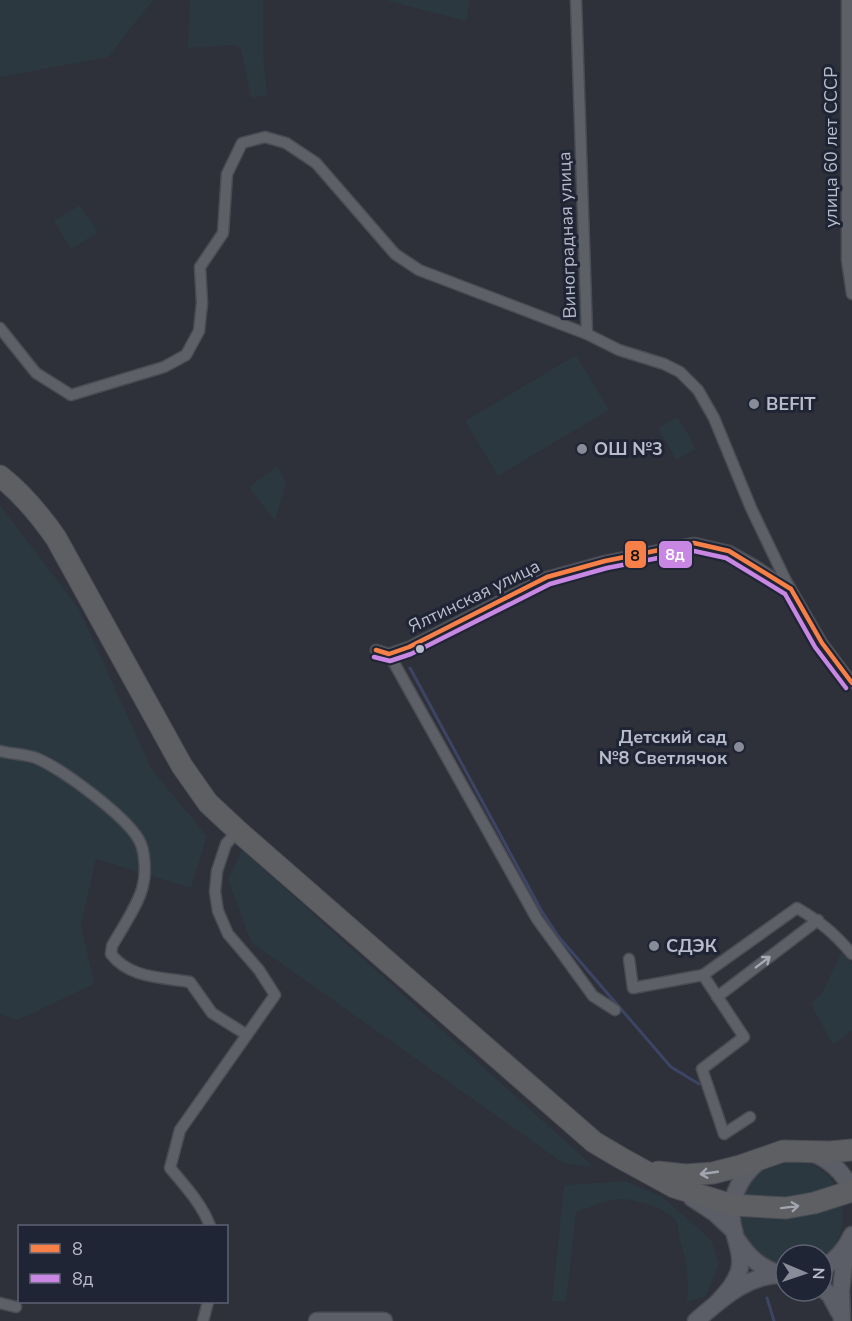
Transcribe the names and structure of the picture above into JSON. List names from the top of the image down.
{
  "streets": {
    "street": ["улица 60 лет СССР", "Виноградная улица", "Ялтинская улица"]
  },
  "crossings": [
    ["Виноградная улица", "Ялтинская улица"]
  ],
  "places": [
    "BEFIT",
    "ОШ №3",
    "Детский сад №8 Светлячок",
    "СДЭК"
  ],
  "lines": ["transit line 8", "transit line 8д"],
  "legend": ["8", "8д"],
  "north": "right"
}
